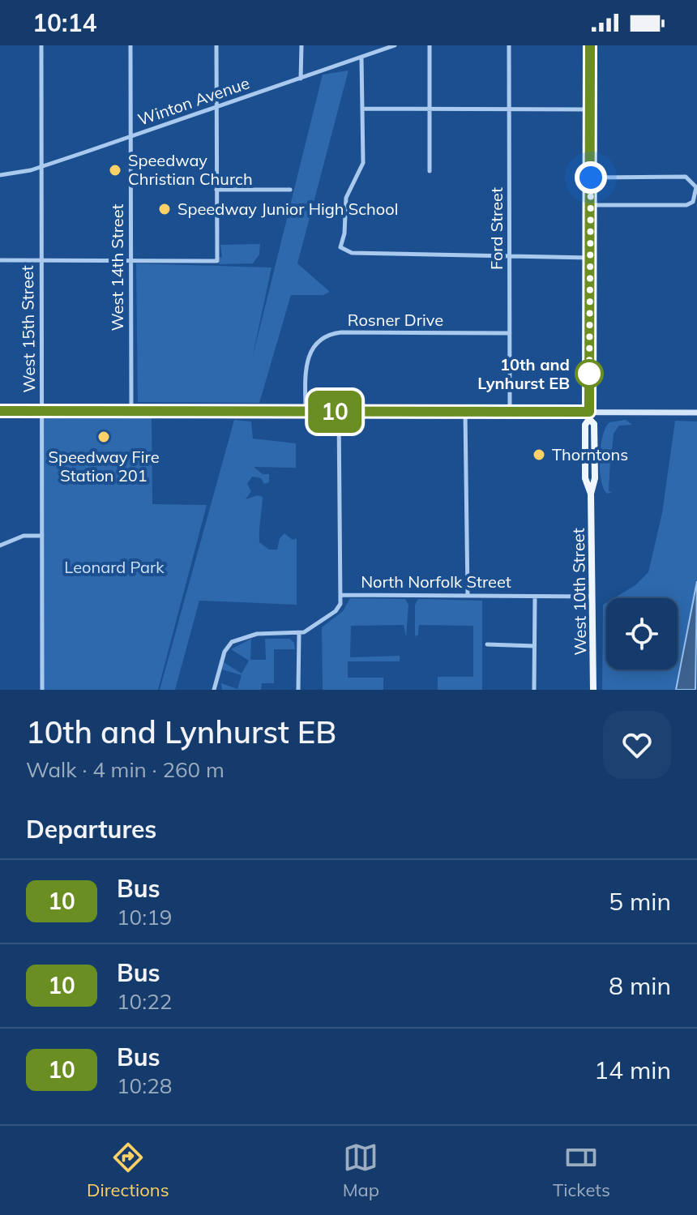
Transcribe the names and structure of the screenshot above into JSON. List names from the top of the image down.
{
  "streets": {
    "main road": ["West 10th Street"],
    "street": [
      "Winton Avenue",
      "Ford Street",
      "West 14th Street",
      "Rosner Drive",
      "West 15th Street",
      "North Norfolk Street"
    ]
  },
  "crossings": [
    ["Winton Avenue", "West 14th Street"],
    ["Winton Avenue", "West 15th Street"],
    ["Ford Street", "Rosner Drive"],
    ["North Norfolk Street", "West 10th Street"]
  ],
  "parks": ["Leonard Park"],
  "places": [
    "Speedway Christian Church",
    "Speedway Junior High School",
    "10th and Lynhurst EB",
    "Speedway Fire Station 201",
    "Thorntons"
  ],
  "lines": ["bus line 10"],
  "page": {
    "status": "10:14",
    "on_map": "10",
    "heading": [
      ["10th and Lynhurst EB", "Walk · 4 min · 260 m"],
      "Departures"
    ],
    "list": [
      {
        "mark": "10",
        "name": "Bus",
        "note": "10:19",
        "value": "5 min"
      },
      {
        "mark": "10",
        "name": "Bus",
        "note": "10:22",
        "value": "8 min"
      },
      {
        "mark": "10",
        "name": "Bus",
        "note": "10:28",
        "value": "14 min"
      }
    ],
    "tabs": ["Directions", "Map", "Tickets"]
  }
}
